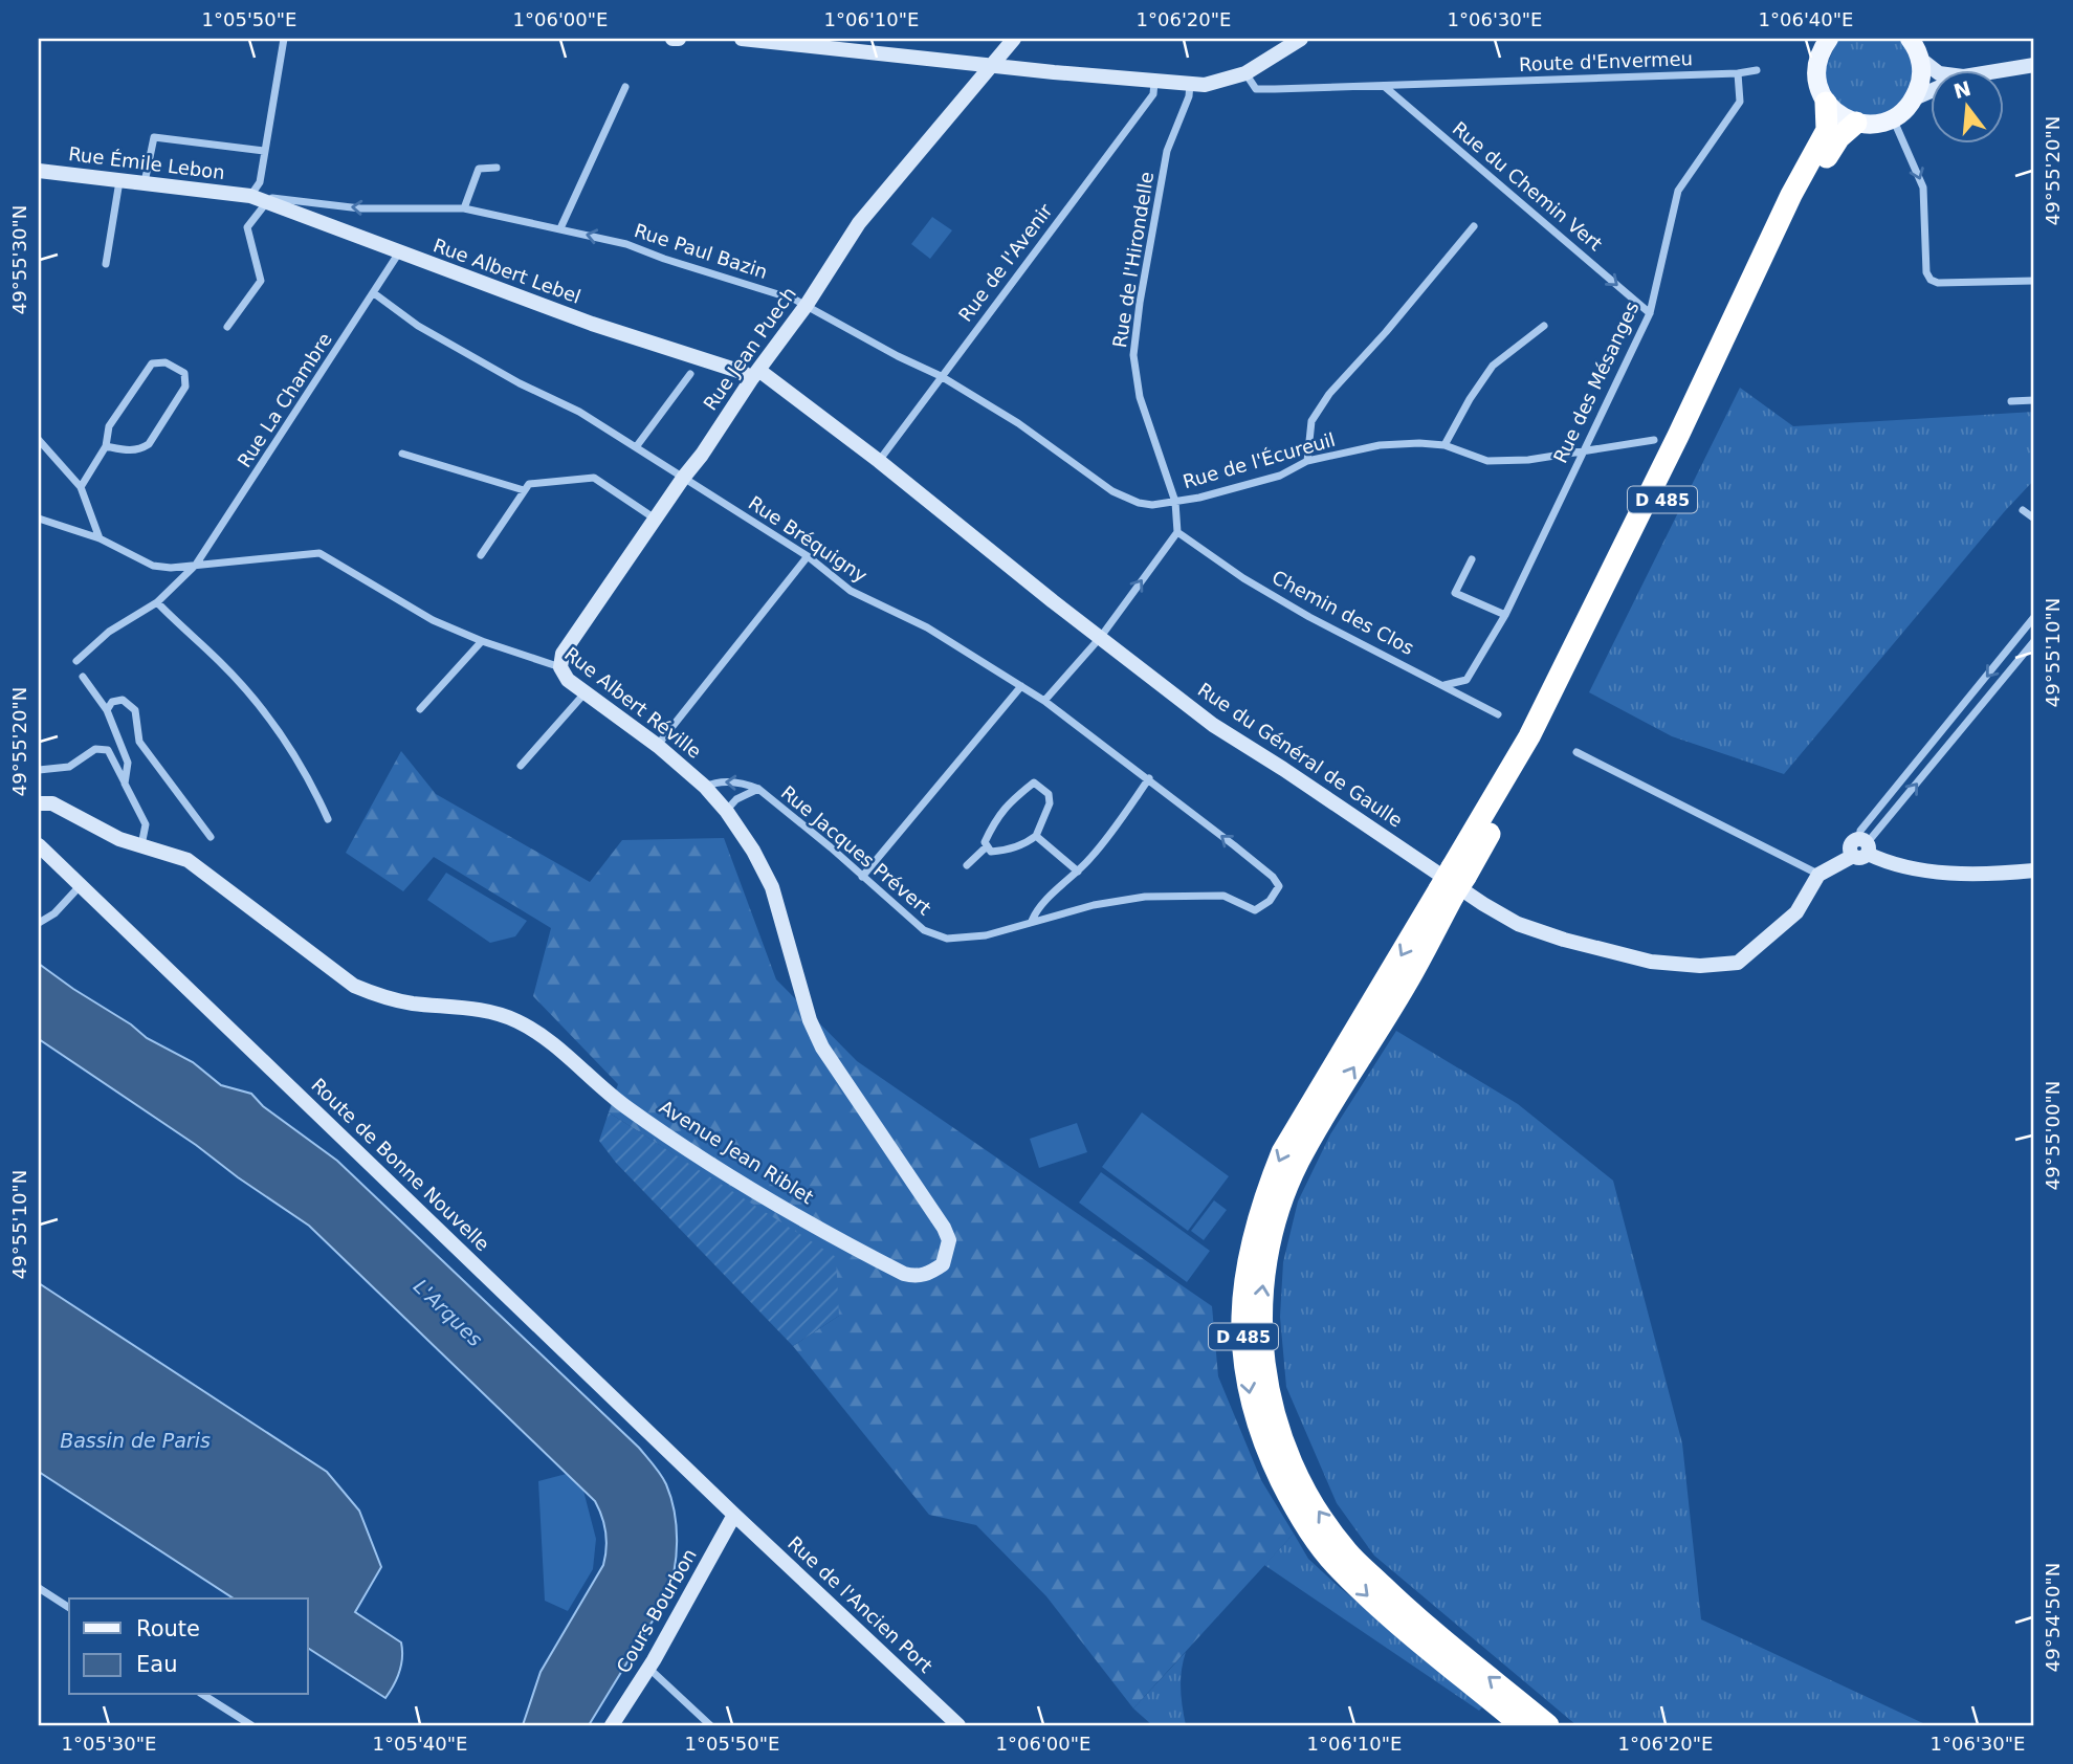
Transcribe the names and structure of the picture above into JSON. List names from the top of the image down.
{
  "streets": {
    "highway": ["D 485"],
    "street": [
      "Route d'Envermeu",
      "Rue Émile Lebon",
      "Rue du Chemin Vert",
      "Rue Paul Bazin",
      "Rue de l'Hirondelle",
      "Rue de l'Avenir",
      "Rue Albert Lebel",
      "Rue Jean Puech",
      "Rue des Mésanges",
      "Rue La Chambre",
      "Rue de l'Écureuil",
      "Rue Bréquigny",
      "Chemin des Clos",
      "Rue Albert Réville",
      "Rue du Général de Gaulle",
      "Rue Jacques Prévert",
      "Avenue Jean Riblet",
      "Route de Bonne Nouvelle",
      "Rue de l'Ancien Port",
      "Cours Bourbon"
    ]
  },
  "crossings": [
    ["Route d'Envermeu", "Rue du Chemin Vert"],
    ["Route d'Envermeu", "Rue des Mésanges"],
    ["Rue Émile Lebon", "Rue Paul Bazin"],
    ["Rue Émile Lebon", "Rue Albert Lebel"],
    ["Rue du Chemin Vert", "Rue des Mésanges"],
    ["Rue Paul Bazin", "Rue de l'Hirondelle"],
    ["Rue Paul Bazin", "Rue de l'Avenir"],
    ["Rue Paul Bazin", "Rue Albert Lebel"],
    ["Rue Paul Bazin", "Rue Jean Puech"],
    ["Rue Paul Bazin", "Rue de l'Écureuil"],
    ["Rue de l'Hirondelle", "Rue de l'Écureuil"],
    ["Rue de l'Hirondelle", "Chemin des Clos"],
    ["Rue de l'Avenir", "Rue du Général de Gaulle"],
    ["Rue Albert Lebel", "Rue Jean Puech"],
    ["Rue Albert Lebel", "Rue La Chambre"],
    ["Rue Albert Lebel", "Rue du Général de Gaulle"],
    ["Rue Jean Puech", "Rue Bréquigny"],
    ["Rue Jean Puech", "Rue Albert Réville"],
    ["Rue Jean Puech", "Rue du Général de Gaulle"],
    ["Rue des Mésanges", "Rue de l'Écureuil"],
    ["Rue des Mésanges", "Chemin des Clos"],
    ["Rue La Chambre", "Rue Bréquigny"],
    ["Rue La Chambre", "Rue Albert Réville"],
    ["Rue Bréquigny", "Rue Jacques Prévert"],
    ["Rue Albert Réville", "Rue Jacques Prévert"],
    ["Rue Albert Réville", "Avenue Jean Riblet"],
    ["Rue Jacques Prévert", "Avenue Jean Riblet"],
    ["Route de Bonne Nouvelle", "Rue de l'Ancien Port"],
    ["Route de Bonne Nouvelle", "Cours Bourbon"],
    ["Rue de l'Ancien Port", "Cours Bourbon"]
  ],
  "one_way": ["Rue du Chemin Vert", "Rue Paul Bazin"],
  "water": ["L'Arques", "Bassin de Paris"],
  "legend": ["Route", "Eau"],
  "north": "top",
  "coordinates": [
    "1°05'50\"E",
    "1°06'00\"E",
    "1°06'10\"E",
    "1°06'20\"E",
    "1°06'30\"E",
    "1°06'40\"E",
    "49°55'20\"N",
    "49°55'30\"N",
    "49°55'10\"N",
    "49°55'00\"N",
    "49°54'50\"N",
    "1°05'30\"E",
    "1°05'40\"E"
  ]
}
